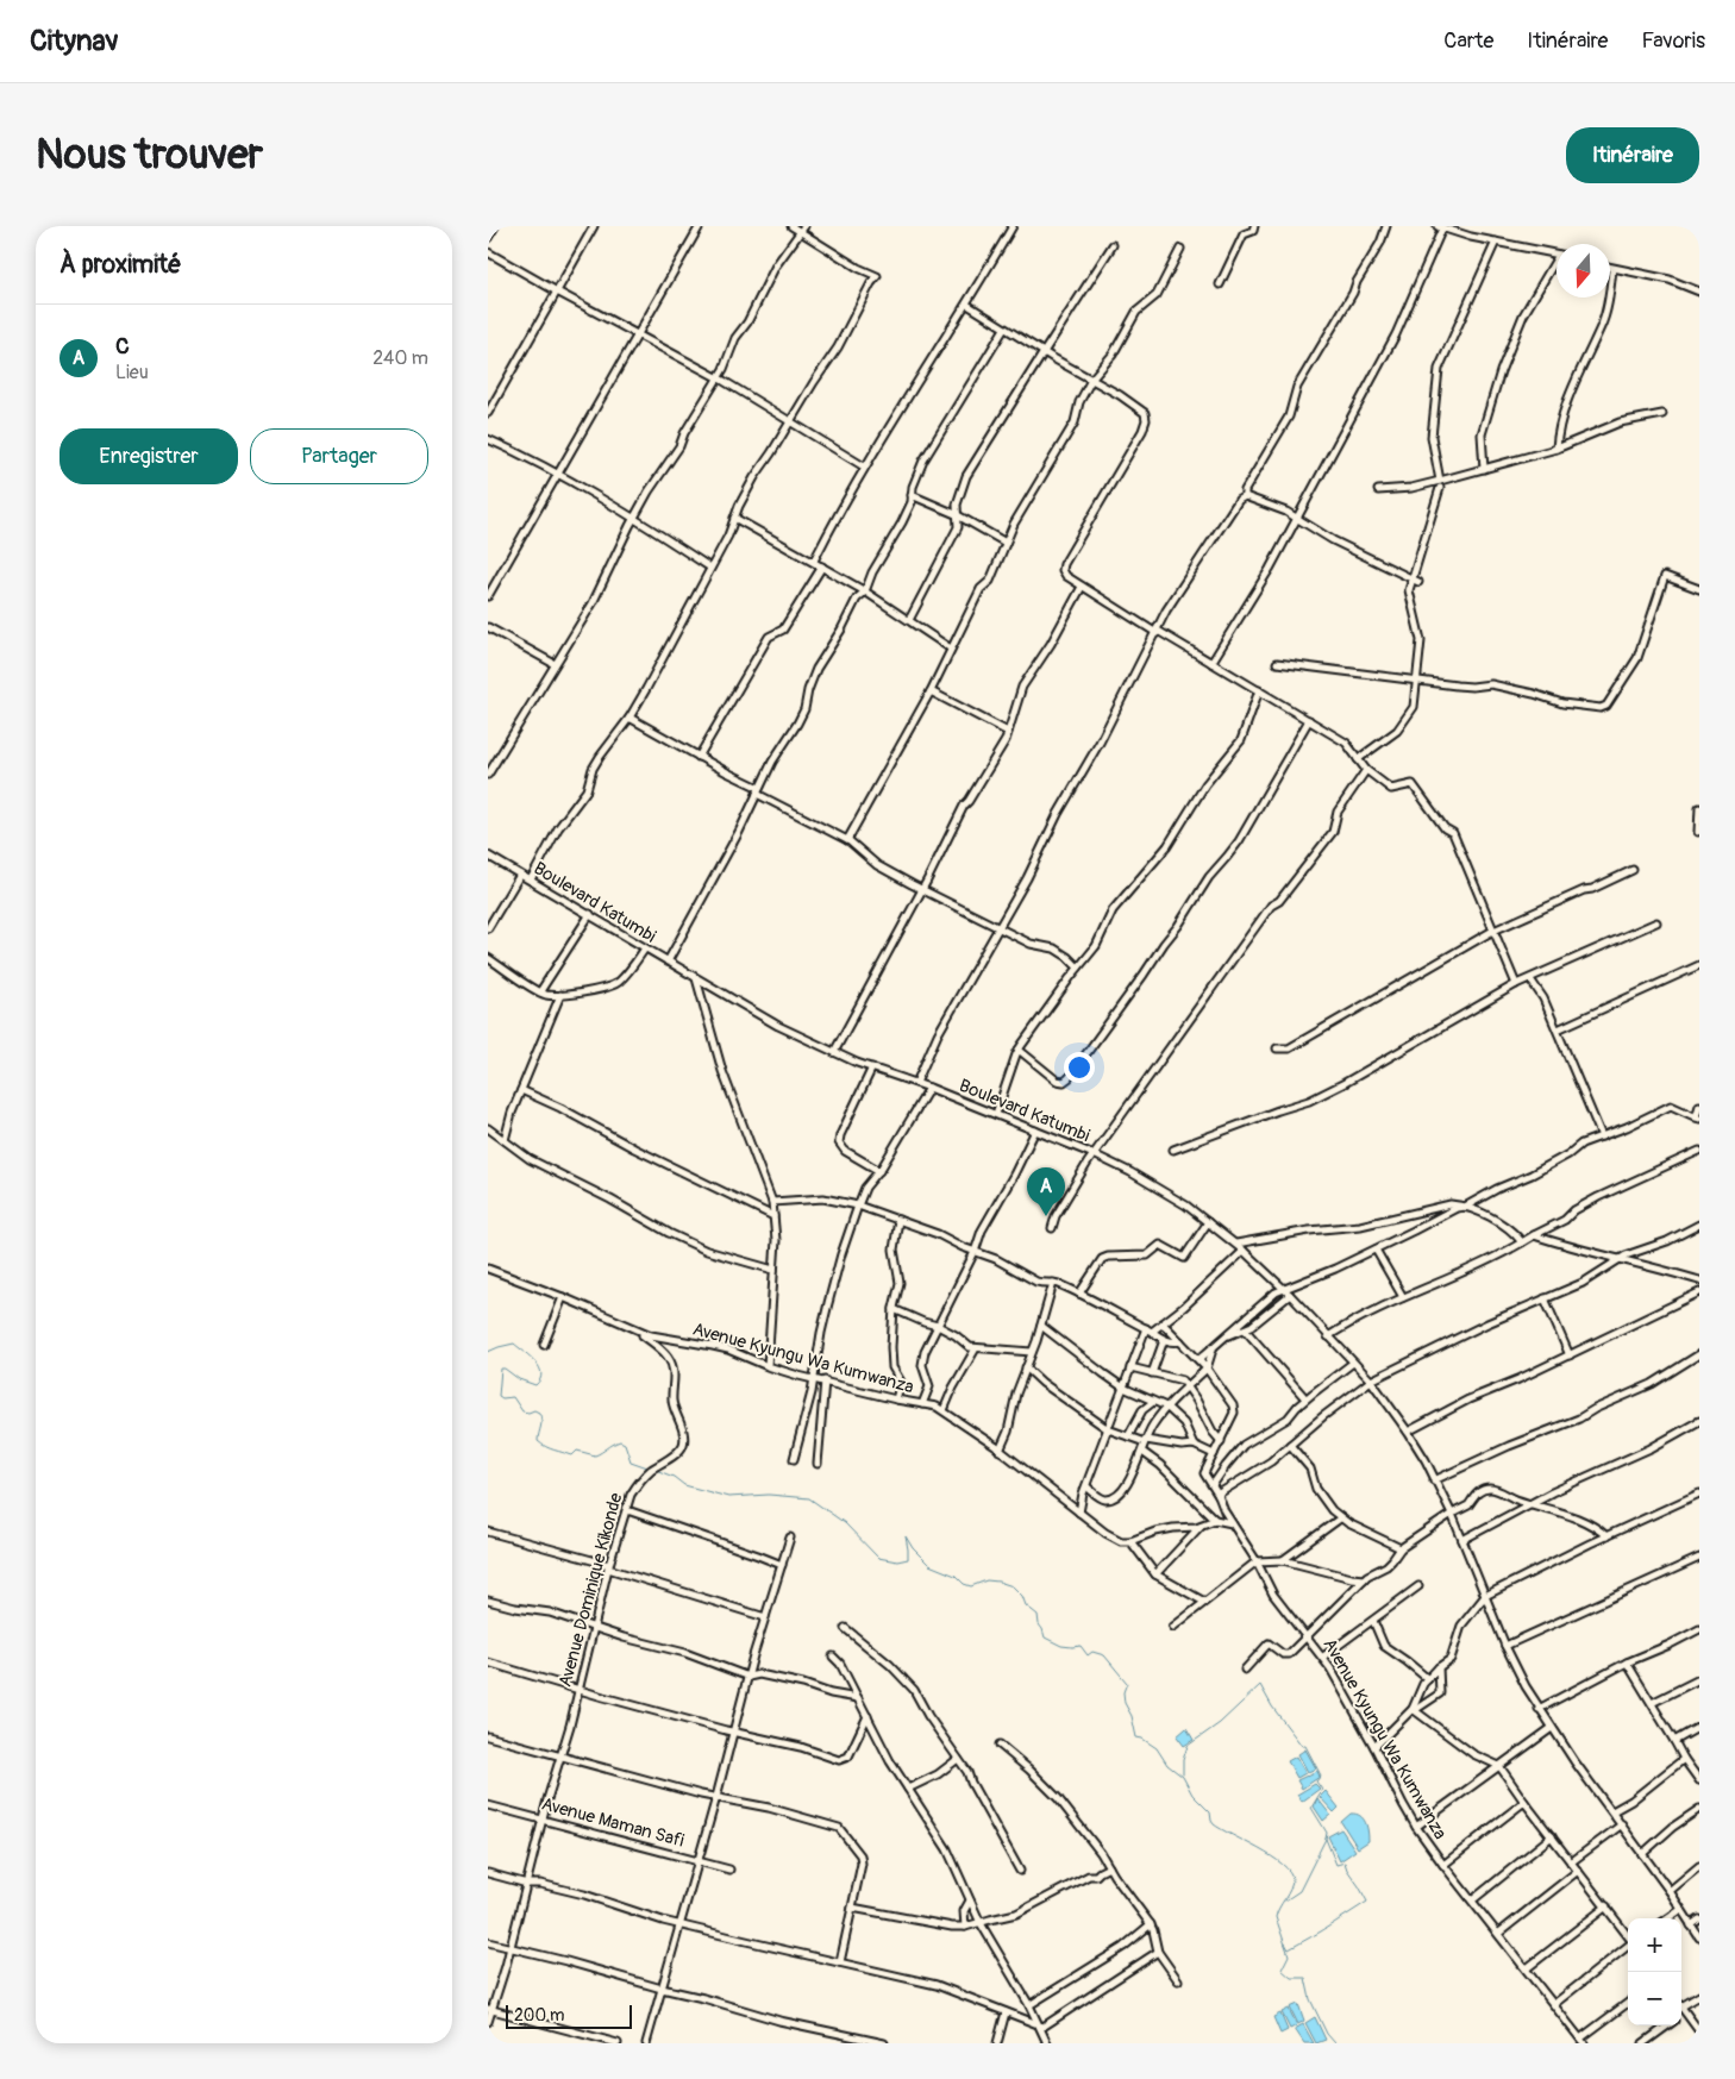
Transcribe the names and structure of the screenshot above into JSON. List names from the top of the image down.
{
  "streets": {
    "street": [
      "Boulevard Katumbi",
      "Avenue Kyungu Wa Kumwanza",
      "Avenue Dominique Kikonde",
      "Avenue Maman Safi"
    ]
  },
  "crossings": [
    ["Avenue Kyungu Wa Kumwanza", "Avenue Dominique Kikonde"],
    ["Avenue Dominique Kikonde", "Avenue Maman Safi"]
  ],
  "scale_bar": "200 m",
  "north": "bottom",
  "page": {
    "header": "Citynav",
    "nav": ["Carte", "Itinéraire", "Favoris"],
    "buttons": [
      "Itinéraire",
      ["Enregistrer", "Partager"]
    ],
    "title": "Nous trouver",
    "heading": "À proximité",
    "list": [
      {
        "mark": "A",
        "name": "C",
        "note": "Lieu",
        "value": "240 m"
      }
    ],
    "pins": "A",
    "map_buttons": ["+", "−"],
    "scale": "200 m"
  }
}
